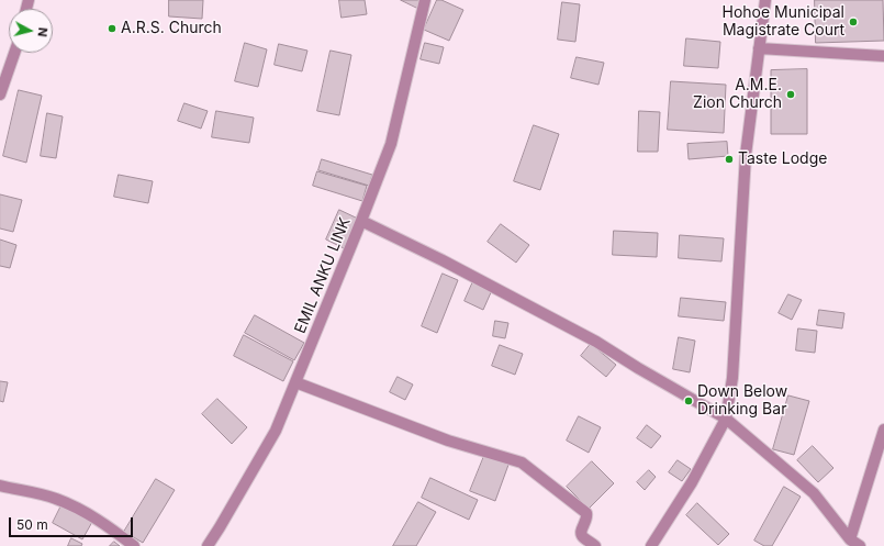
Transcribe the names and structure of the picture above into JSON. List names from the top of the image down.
{
  "streets": {
    "street": ["EMIL ANKU LINK"]
  },
  "places": [
    "Hohoe Municipal Magistrate Court",
    "A.R.S. Church",
    "A.M.E. Zion Church",
    "Taste Lodge",
    "Down Below Drinking Bar"
  ],
  "scale_bar": "50 m",
  "north": "right"
}
